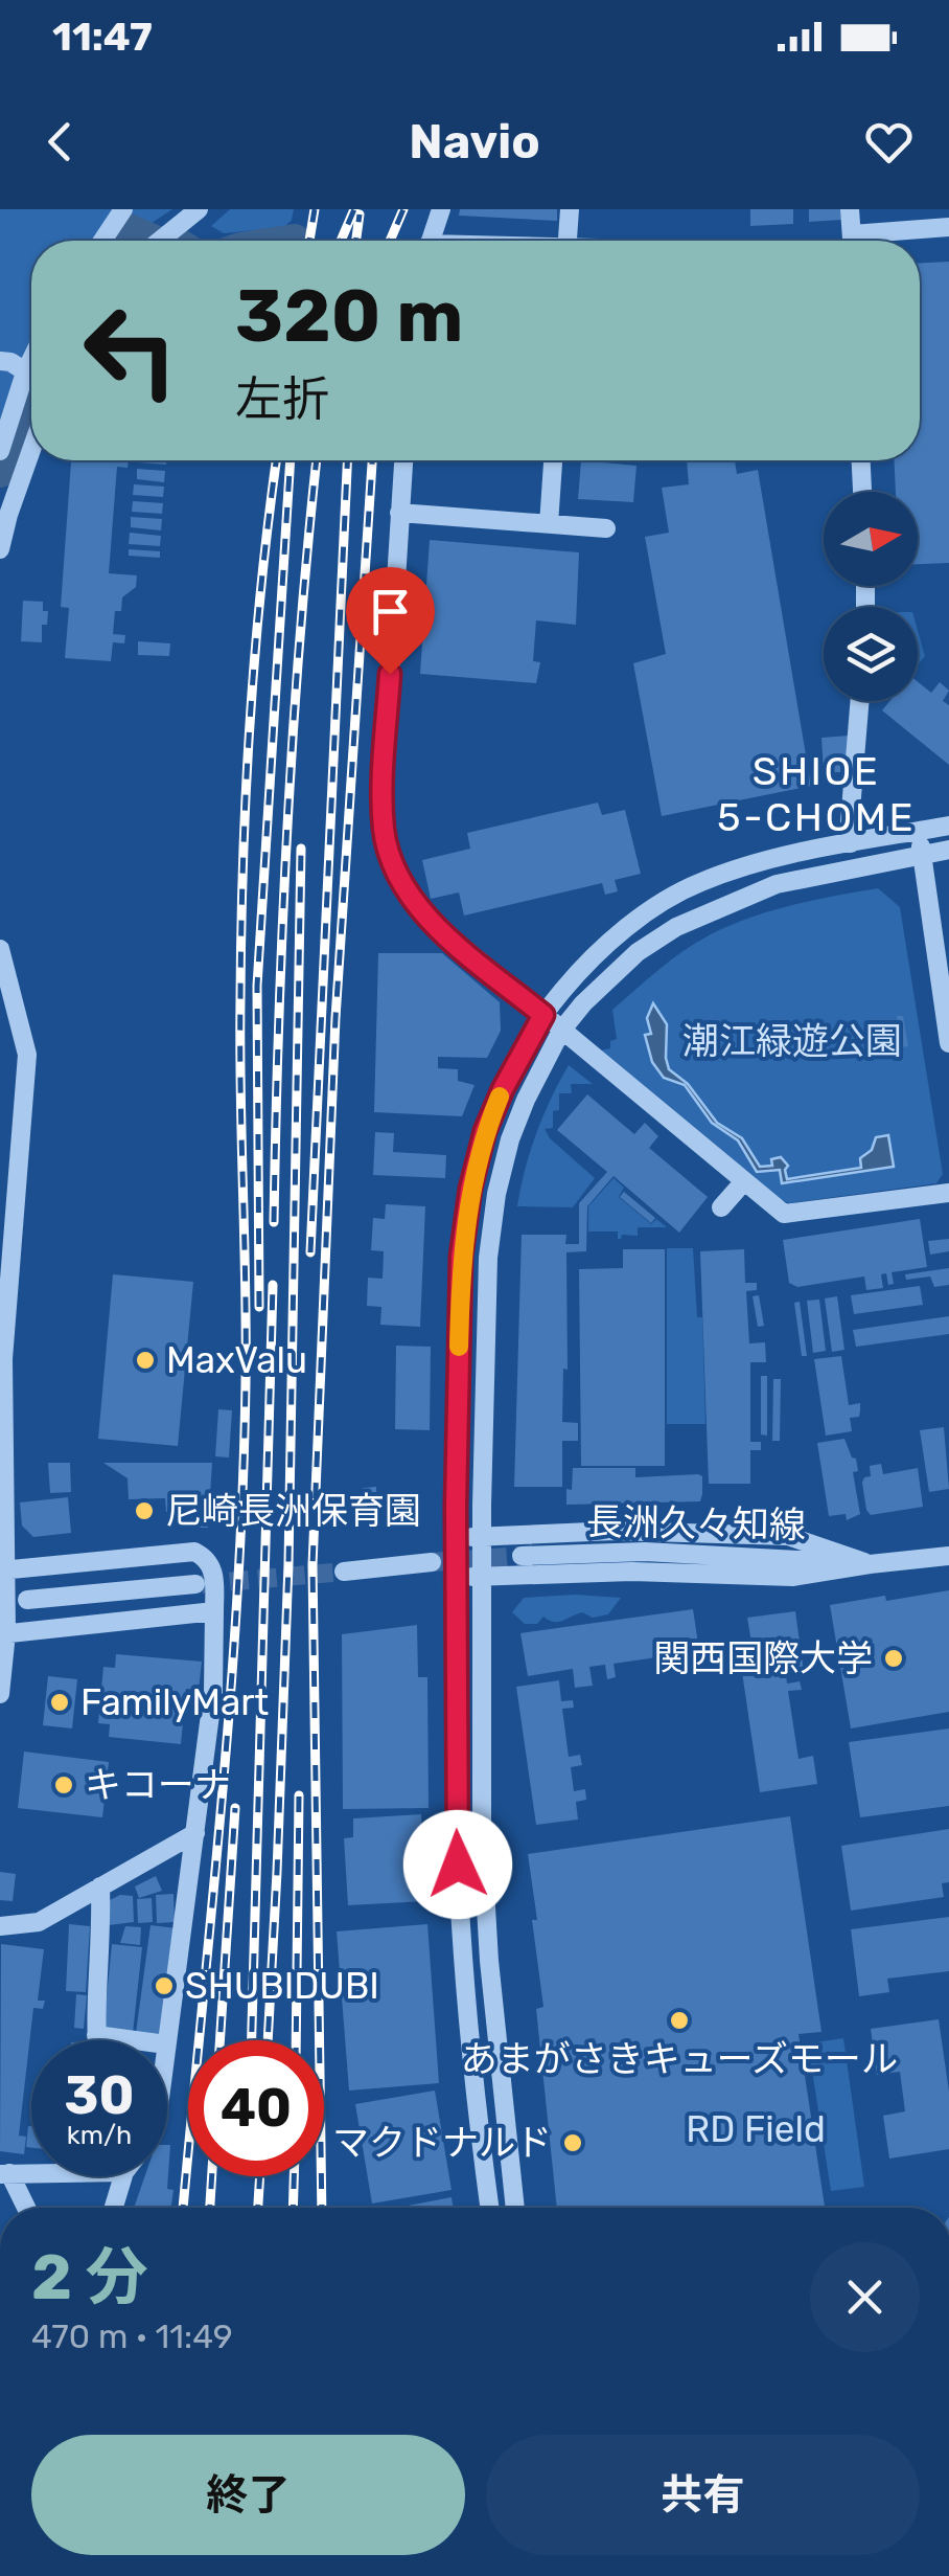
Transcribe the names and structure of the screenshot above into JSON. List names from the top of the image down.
{
  "streets": {
    "street": ["長洲久々知線"]
  },
  "districts": ["SHIOE 5-CHOME"],
  "parks": ["潮江緑遊公園", "RD Field"],
  "places": [
    "MaxValu",
    "尼崎長洲保育園",
    "関西国際大学",
    "FamilyMart",
    "キコーナ",
    "SHUBIDUBI",
    "あまがさきキューズモール",
    "マクドナルド"
  ],
  "north": "right",
  "page": {
    "status": "11:47",
    "header": "Navio",
    "turn": ["320 m", "左折"],
    "speed": "30 km/h",
    "limit": "40",
    "heading": ["2 分", "470 m · 11:49"],
    "buttons": ["終了", "共有"]
  }
}
